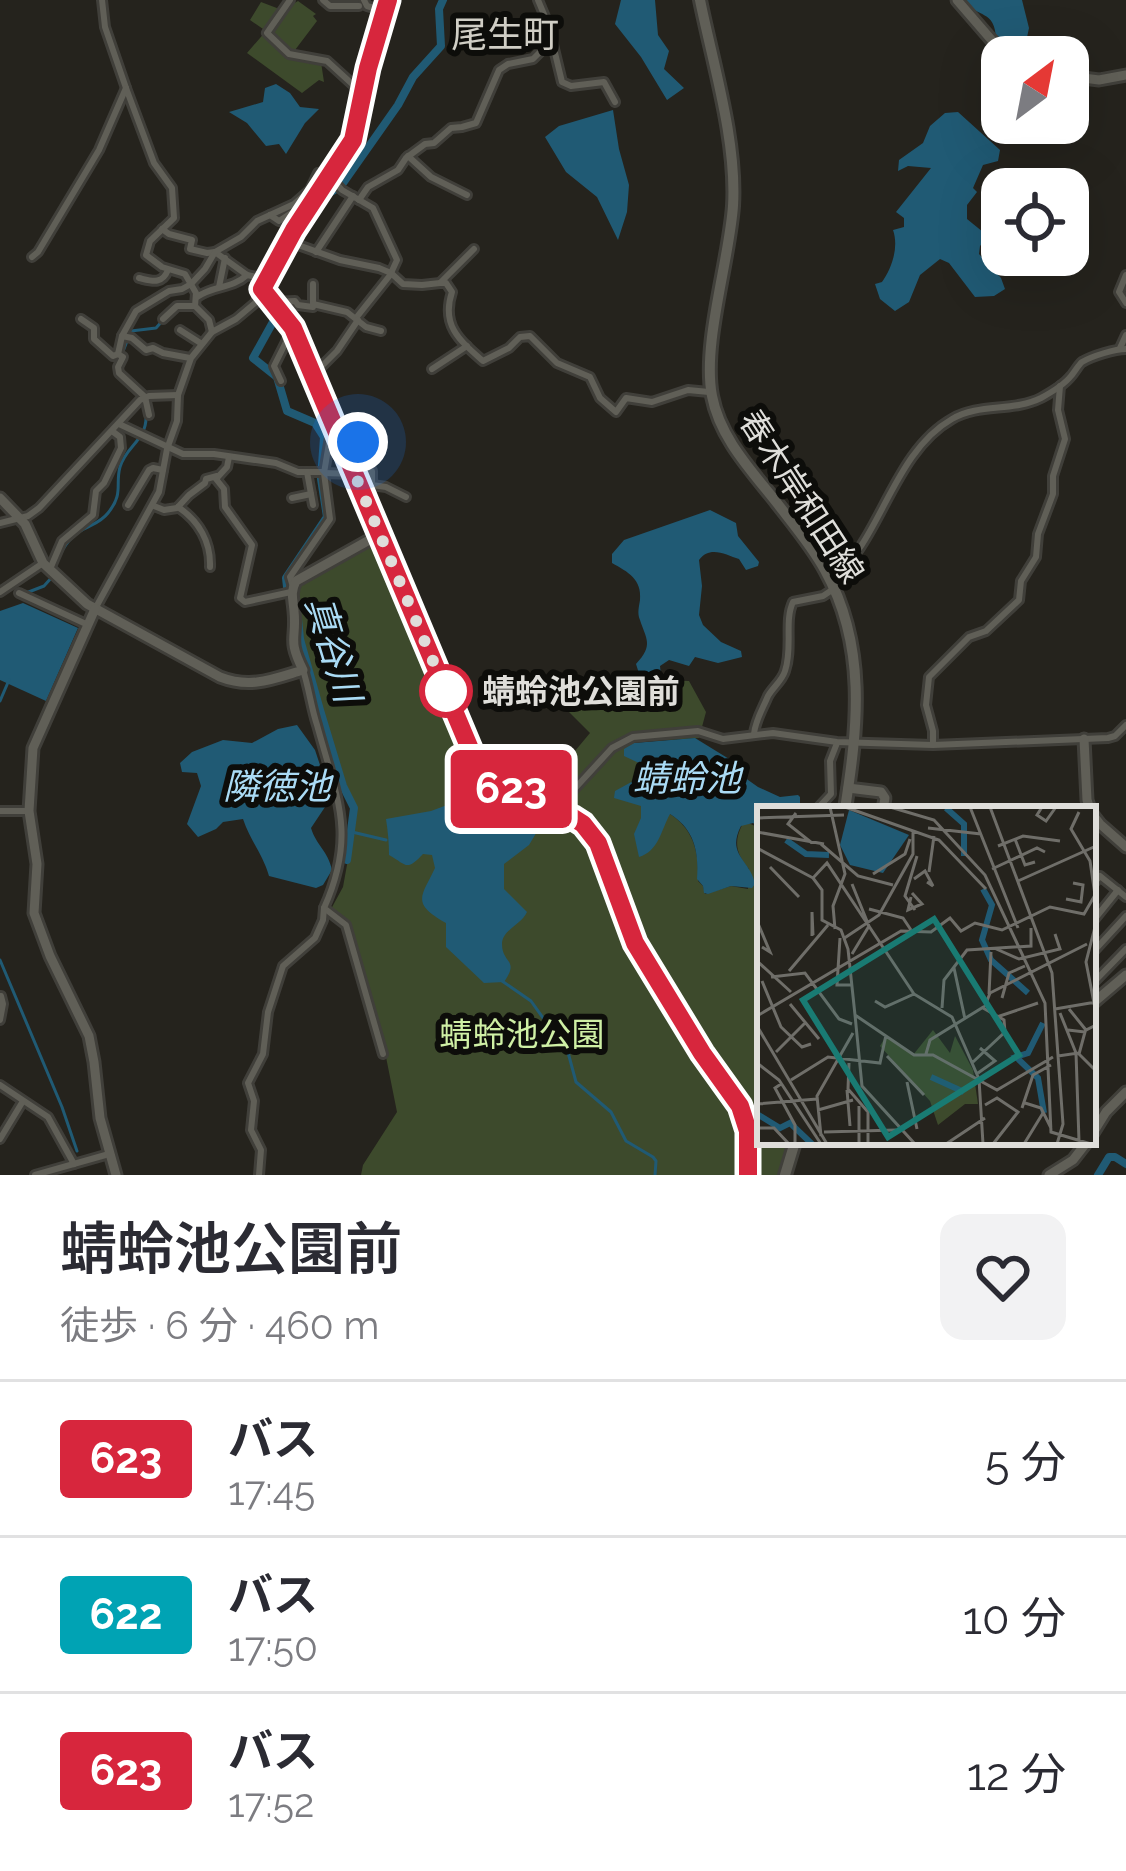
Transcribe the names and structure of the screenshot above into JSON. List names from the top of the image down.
{
  "streets": {
    "main road": ["春木岸和田線"]
  },
  "districts": ["尾生町"],
  "water": ["真谷川", "蜻蛉池", "隣徳池"],
  "parks": ["蜻蛉池公園"],
  "places": ["蜻蛉池公園前"],
  "lines": ["bus line 623"],
  "north": "top right",
  "page": {
    "on_map": "623",
    "heading": ["蜻蛉池公園前", "徒歩 · 6 分 · 460 m"],
    "list": [
      {
        "mark": "623",
        "name": "バス",
        "note": "17:45",
        "value": "5 分"
      },
      {
        "mark": "622",
        "name": "バス",
        "note": "17:50",
        "value": "10 分"
      },
      {
        "mark": "623",
        "name": "バス",
        "note": "17:52",
        "value": "12 分"
      }
    ]
  }
}
